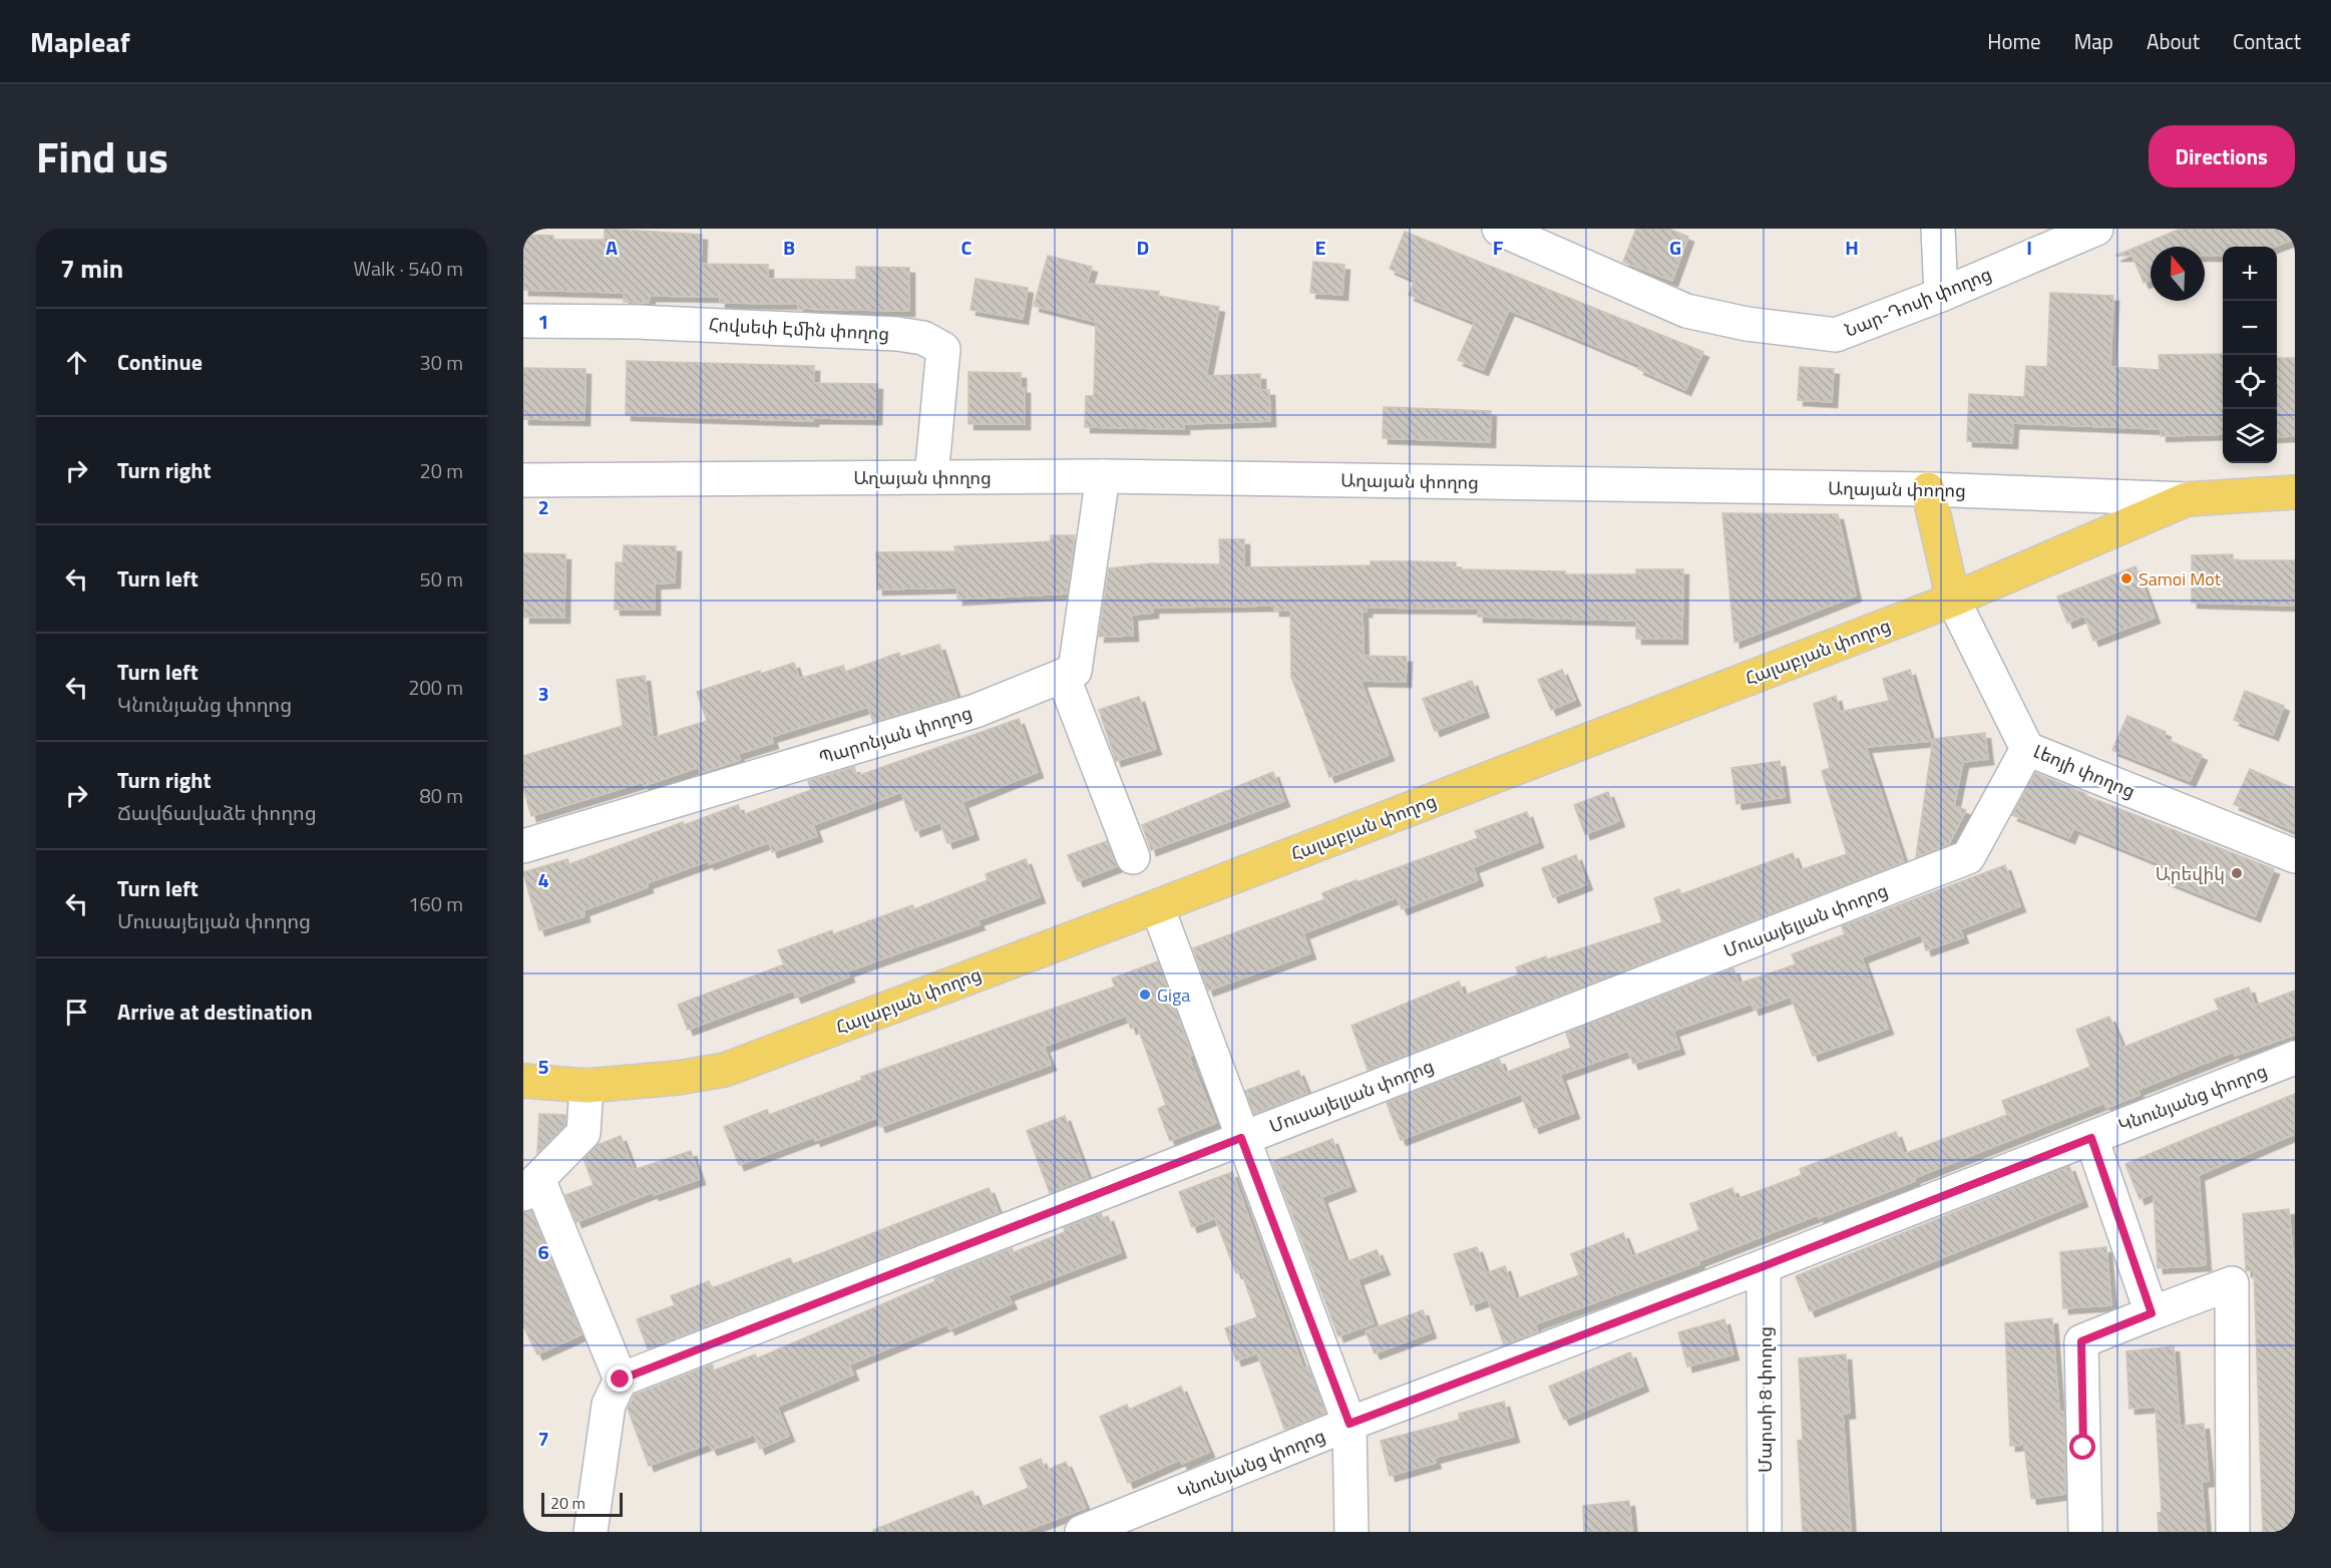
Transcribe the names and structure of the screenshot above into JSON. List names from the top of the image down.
{
  "streets": {
    "main road": ["Աղայան փողոց", "Հալաբյան փողոց"],
    "street": [
      "Նար-Դոսի փողոց",
      "Հովսեփ Էմին փողոց",
      "Պարոնյան փողոց",
      "Լեոյի փողոց",
      "Մուսայելյան փողոց",
      "Կնունյանց փողոց",
      "Մարտի 8 փողոց"
    ]
  },
  "crossings": [
    ["Հովսեփ Էմին փողոց", "Աղայան փողոց"],
    ["Աղայան փողոց", "Հալաբյան փողոց"],
    ["Հալաբյան փողոց", "Լեոյի փողոց"],
    ["Լեոյի փողոց", "Մուսայելյան փողոց"],
    ["Կնունյանց փողոց", "Մարտի 8 փողոց"]
  ],
  "places": ["Samoi Mot", "Արեվիկ", "Giga"],
  "scale_bar": "20 m",
  "north": "top",
  "page": {
    "header": "Mapleaf",
    "nav": [
      "Home",
      "Map",
      "About",
      "Contact"
    ],
    "title": "Find us",
    "buttons": "Directions",
    "heading": ["7 min", "Walk · 540 m"],
    "map_buttons": ["+", "−"],
    "list": [
      ["Continue", "30 m"],
      ["Turn right", "20 m"],
      ["Turn left", "50 m"],
      ["Turn left", "Կնունյանց փողոց", "200 m"],
      ["Turn right", "Ճավճավաձե փողոց", "80 m"],
      ["Turn left", "Մուսայելյան փողոց", "160 m"],
      "Arrive at destination"
    ],
    "scale": "20 m"
  },
  "grid": {
    "columns": [
      "A",
      "B",
      "C",
      "D",
      "E",
      "F",
      "G",
      "H",
      "I"
    ],
    "rows": [
      "1",
      "2",
      "3",
      "4",
      "5",
      "6",
      "7"
    ]
  }
}
